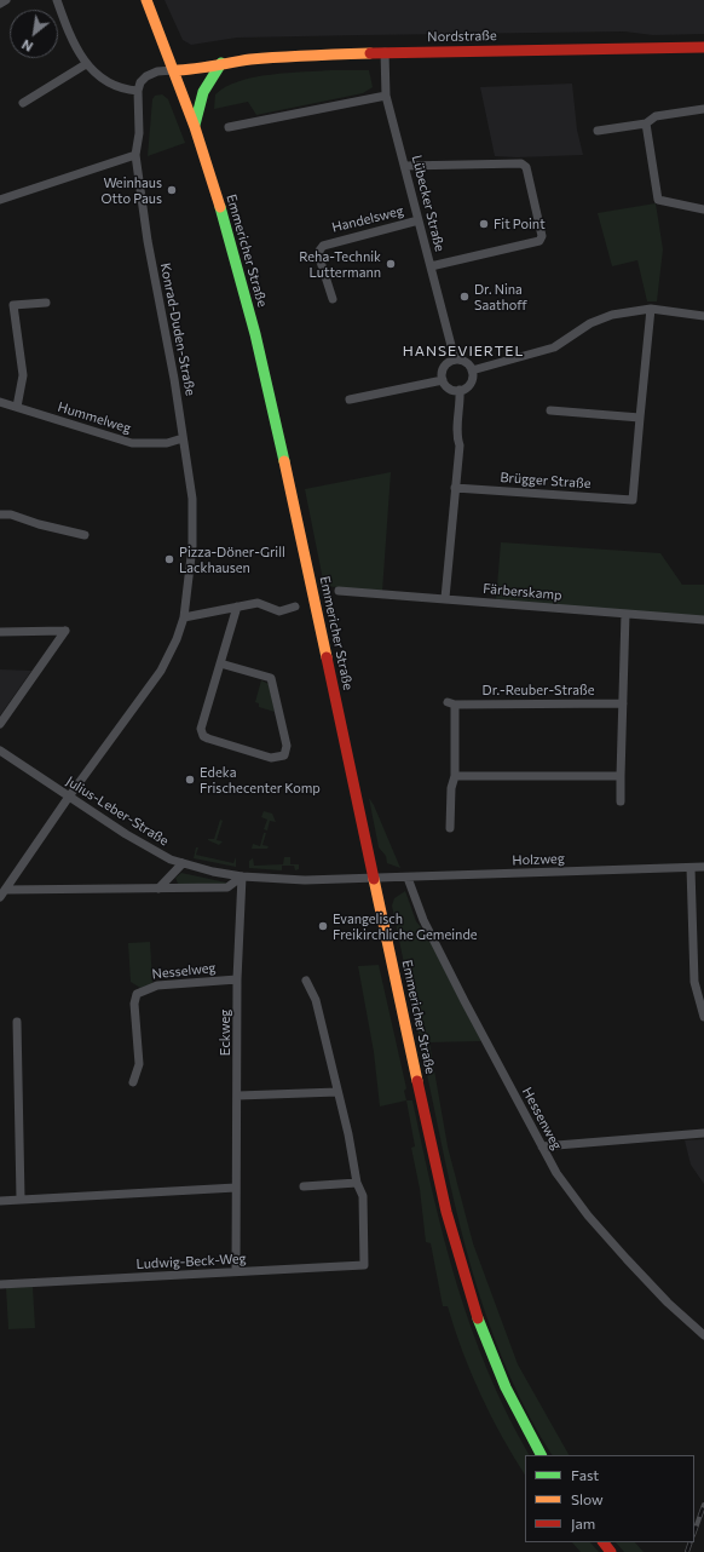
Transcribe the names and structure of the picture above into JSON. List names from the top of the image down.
{
  "streets": {
    "main road": ["Nordstraße", "Emmericher Straße"],
    "street": [
      "Lübecker Straße",
      "Handelsweg",
      "Konrad-Duden-Straße",
      "Hummelweg",
      "Brügger Straße",
      "Färberskamp",
      "Dr.-Reuber-Straße",
      "Julius-Leber-Straße",
      "Holzweg",
      "Nesselweg",
      "Eckweg",
      "Hessenweg",
      "Ludwig-Beck-Weg"
    ]
  },
  "crossings": [
    ["Nordstraße", "Lübecker Straße"],
    ["Nordstraße", "Emmericher Straße"],
    ["Lübecker Straße", "Handelsweg"],
    ["Emmericher Straße", "Julius-Leber-Straße"],
    ["Emmericher Straße", "Holzweg"],
    ["Konrad-Duden-Straße", "Hummelweg"],
    ["Konrad-Duden-Straße", "Julius-Leber-Straße"],
    ["Julius-Leber-Straße", "Holzweg"],
    ["Julius-Leber-Straße", "Eckweg"],
    ["Holzweg", "Hessenweg"],
    ["Nesselweg", "Eckweg"],
    ["Eckweg", "Ludwig-Beck-Weg"]
  ],
  "districts": ["HANSEVIERTEL"],
  "places": [
    "Weinhaus Otto Paus",
    "Fit Point",
    "Reha-Technik Luttermann",
    "Dr. Nina Saathoff",
    "Pizza-Döner-Grill Lackhausen",
    "Edeka Frischecenter Komp",
    "Evangelisch Freikirchliche Gemeinde"
  ],
  "legend": ["Fast", "Slow", "Jam"],
  "north": "bottom left"
}
